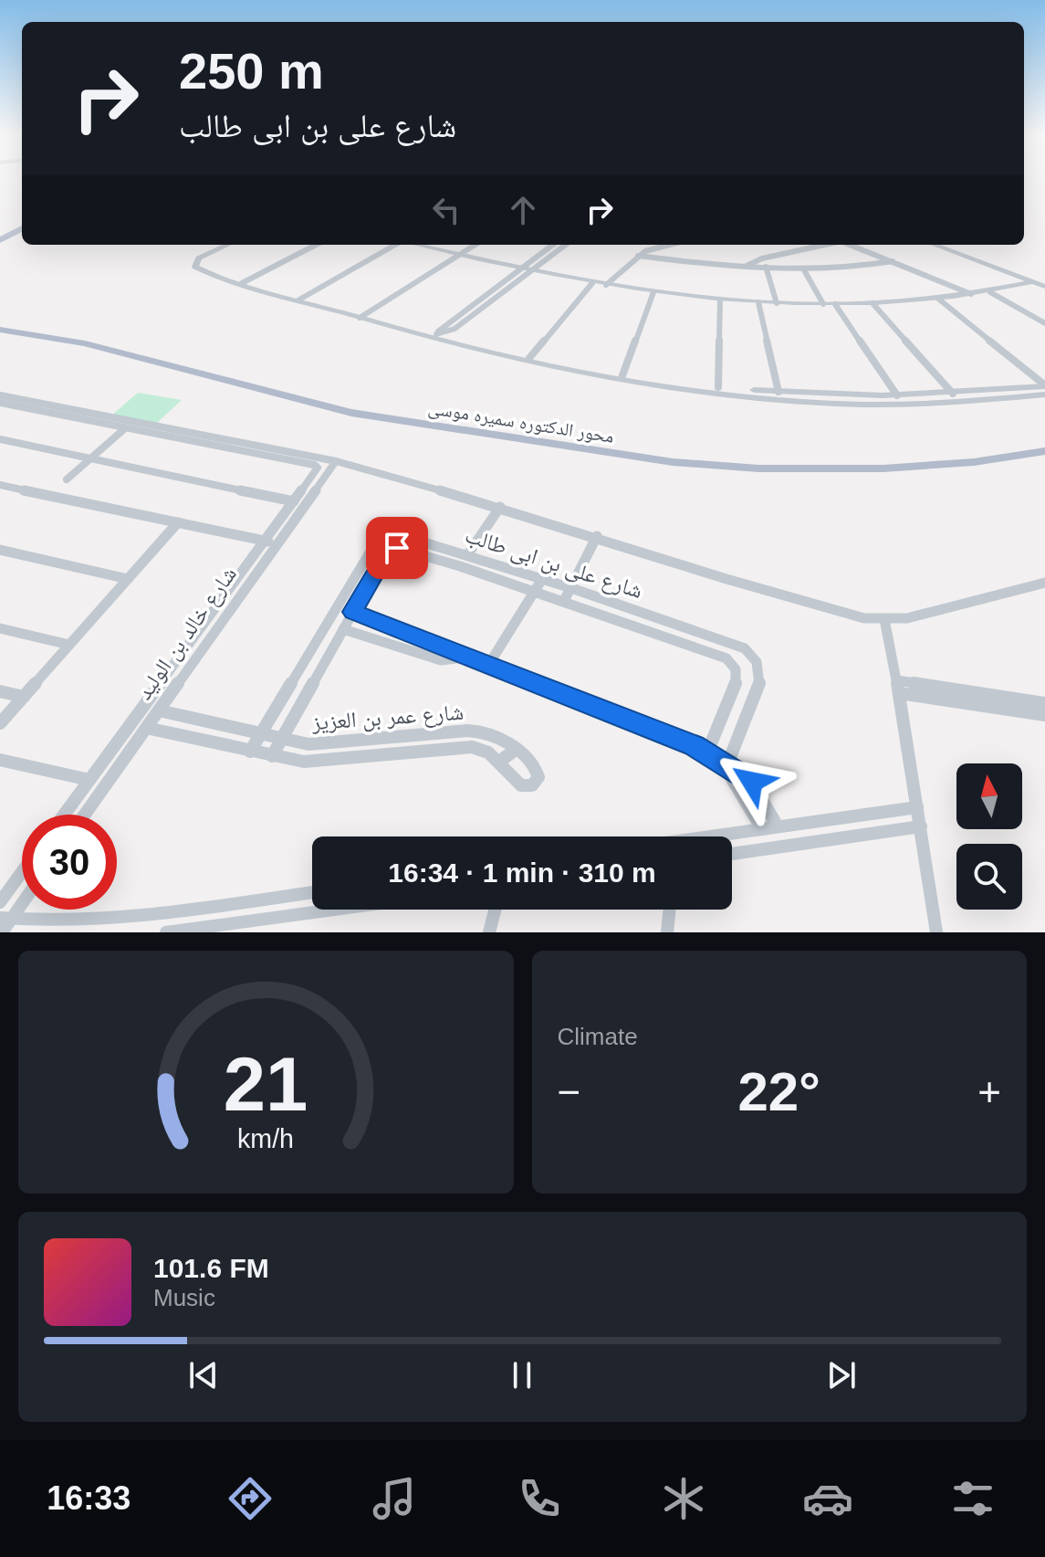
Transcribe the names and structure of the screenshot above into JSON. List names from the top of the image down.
{
  "streets": {
    "main road": ["محور الدكتوره سميره موسى"],
    "street": ["شارع على بن ابى طالب", "شارع خالد بن الوليد", "شارع عمر بن العزيز"]
  },
  "crossings": [
    ["شارع على بن ابى طالب", "شارع عمر بن العزيز"],
    ["شارع خالد بن الوليد", "شارع عمر بن العزيز"]
  ],
  "north": "top",
  "page": {
    "turn": ["250 m", "شارع على بن ابى طالب"],
    "limit": "30",
    "trip": "16:34 · 1 min · 310 m",
    "tile": "Climate",
    "heat": ["−", "22°", "+"],
    "song": ["101.6 FM", "Music"],
    "tabs": "16:33",
    "gauge": ["21", "km/h"]
  }
}
